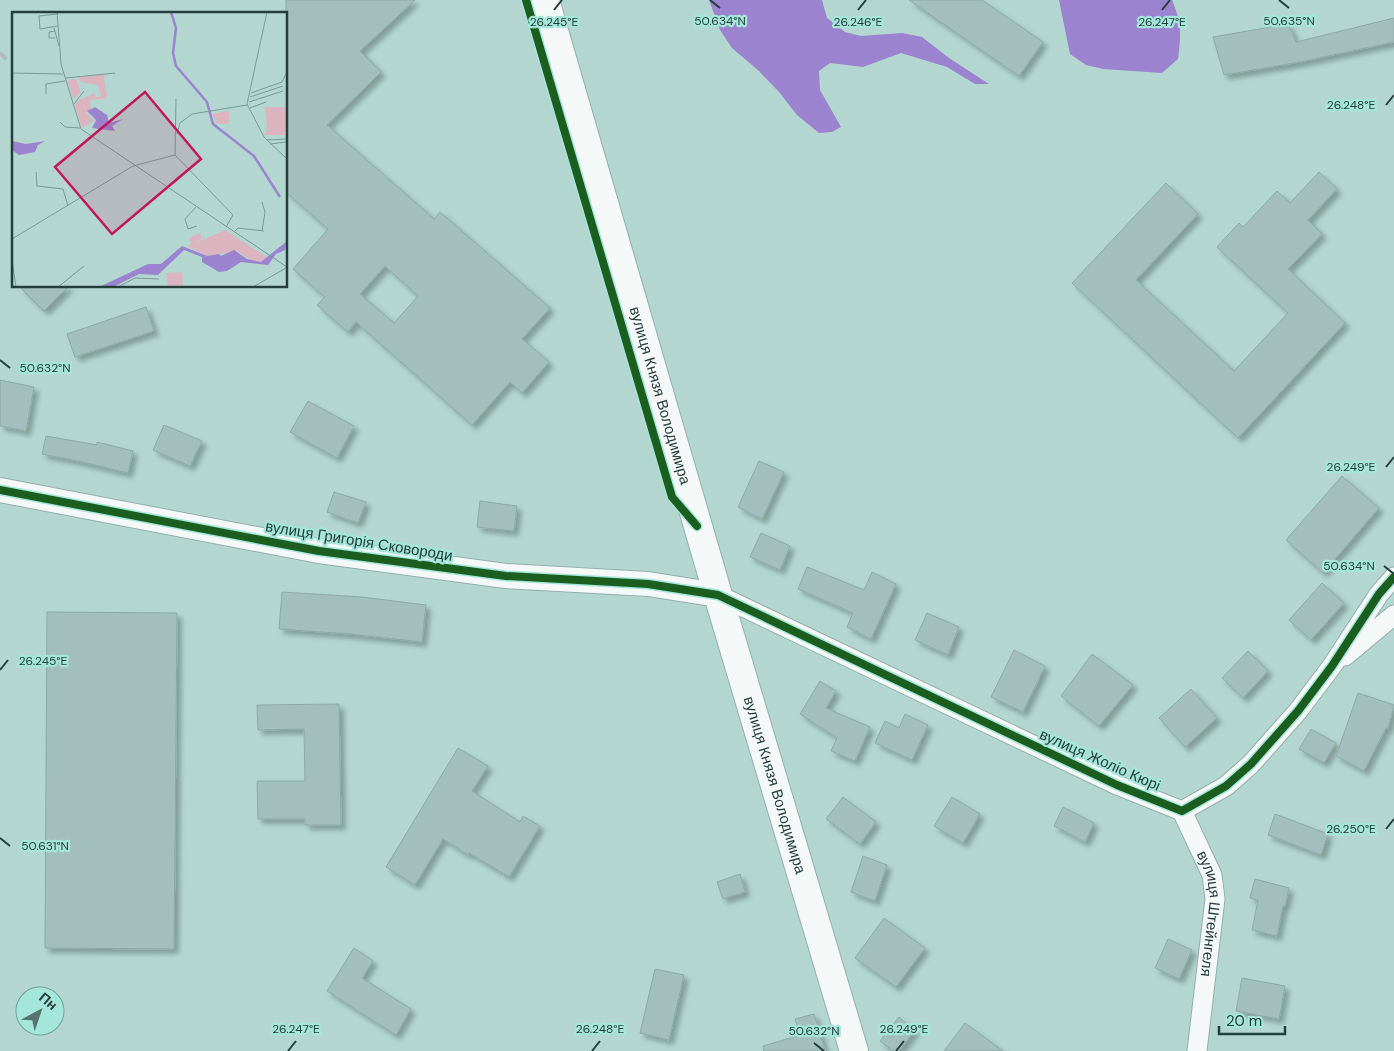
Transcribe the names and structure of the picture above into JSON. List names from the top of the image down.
{
  "streets": {
    "main road": ["вулиця Князя Володимира"],
    "street": ["вулиця Григорія Сковороди", "вулиця Жоліо Кюрі", "вулиця Штейнгеля"]
  },
  "crossings": [
    ["вулиця Князя Володимира", "вулиця Григорія Сковороди"],
    ["вулиця Князя Володимира", "вулиця Жоліо Кюрі"],
    ["вулиця Григорія Сковороди", "вулиця Жоліо Кюрі"],
    ["вулиця Жоліо Кюрі", "вулиця Штейнгеля"]
  ],
  "scale_bar": "20 m",
  "north": "top right",
  "coordinates": [
    "50.634°N",
    "50.635°N",
    "26.245°E",
    "26.246°E",
    "26.247°E",
    "26.248°E",
    "50.632°N",
    "26.249°E",
    "26.250°E",
    "50.631°N"
  ]
}
